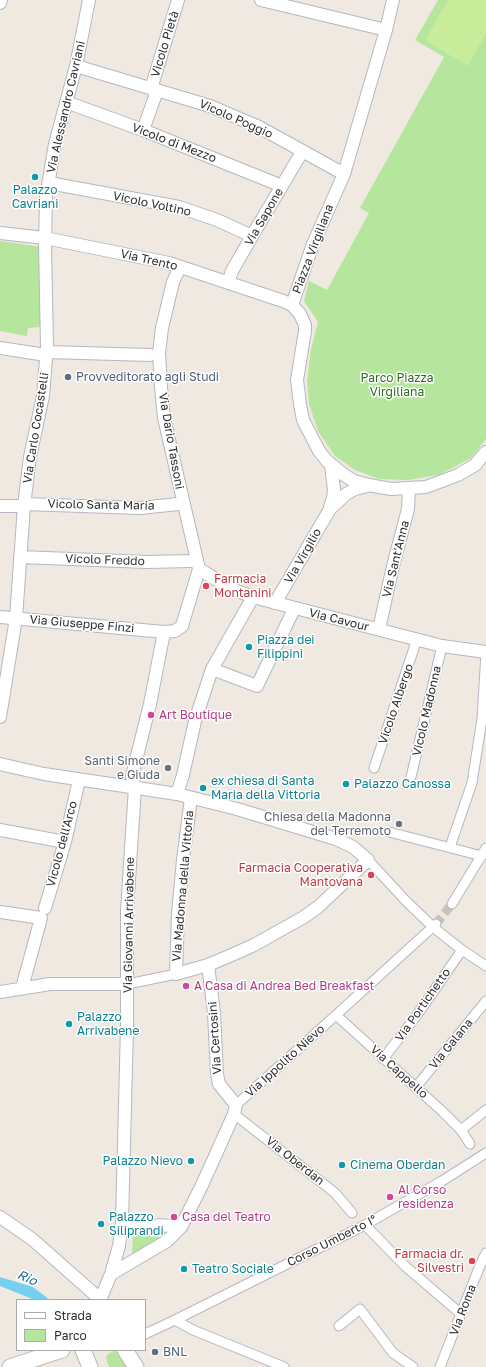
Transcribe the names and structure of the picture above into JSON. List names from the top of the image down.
{
  "streets": {
    "street": [
      "Vicolo Pietà",
      "Via Alessandro Cavriani",
      "Vicolo Poggio",
      "Vicolo di Mezzo",
      "Vicolo Voltino",
      "Via Sapone",
      "Piazza Virgiliana",
      "Via Trento",
      "Via Carlo Cocastelli",
      "Via Dario Tassoni",
      "Vicolo Santa Maria",
      "Via Virgilio",
      "Via Sant'Anna",
      "Vicolo Freddo",
      "Via Cavour",
      "Via Giuseppe Finzi",
      "Vicolo Albergo",
      "Vicolo Madonna",
      "Vicolo dell'Arco",
      "Via Madonna della Vittoria",
      "Via Giovanni Arrivabene",
      "Via Portichetto",
      "Via Certosini",
      "Via Galana",
      "Via Ippolito Nievo",
      "Via Cappello",
      "Via Oberdan",
      "Corso Umberto I°",
      "Via Roma"
    ]
  },
  "crossings": [
    ["Vicolo Pietà", "Vicolo Poggio"],
    ["Vicolo Pietà", "Vicolo di Mezzo"],
    ["Via Alessandro Cavriani", "Vicolo Poggio"],
    ["Via Alessandro Cavriani", "Vicolo di Mezzo"],
    ["Via Alessandro Cavriani", "Vicolo Voltino"],
    ["Via Alessandro Cavriani", "Via Trento"],
    ["Via Alessandro Cavriani", "Via Carlo Cocastelli"],
    ["Vicolo Poggio", "Via Sapone"],
    ["Vicolo Poggio", "Piazza Virgiliana"],
    ["Vicolo di Mezzo", "Via Sapone"],
    ["Vicolo Voltino", "Via Sapone"],
    ["Via Sapone", "Via Trento"],
    ["Piazza Virgiliana", "Via Trento"],
    ["Piazza Virgiliana", "Via Virgilio"],
    ["Piazza Virgiliana", "Via Sant'Anna"],
    ["Via Trento", "Via Carlo Cocastelli"],
    ["Via Trento", "Via Dario Tassoni"],
    ["Via Carlo Cocastelli", "Vicolo Santa Maria"],
    ["Via Carlo Cocastelli", "Vicolo Freddo"],
    ["Via Carlo Cocastelli", "Via Giuseppe Finzi"],
    ["Via Dario Tassoni", "Vicolo Santa Maria"],
    ["Via Dario Tassoni", "Vicolo Freddo"],
    ["Via Dario Tassoni", "Via Cavour"],
    ["Via Virgilio", "Via Cavour"],
    ["Via Sant'Anna", "Via Cavour"],
    ["Vicolo Freddo", "Via Cavour"],
    ["Via Cavour", "Vicolo Albergo"],
    ["Via Cavour", "Vicolo Madonna"],
    ["Via Giuseppe Finzi", "Via Giovanni Arrivabene"],
    ["Via Giovanni Arrivabene", "Via Ippolito Nievo"],
    ["Via Portichetto", "Via Cappello"],
    ["Via Certosini", "Via Ippolito Nievo"],
    ["Via Certosini", "Via Oberdan"],
    ["Via Galana", "Via Cappello"],
    ["Via Ippolito Nievo", "Via Cappello"],
    ["Via Ippolito Nievo", "Via Oberdan"]
  ],
  "water": ["Rio"],
  "parks": ["Parco Piazza Virgiliana"],
  "places": [
    "Palazzo Cavriani",
    "Provveditorato agli Studi",
    "Farmacia Montanini",
    "Piazza dei Filippini",
    "Art Boutique",
    "Santi Simone e Giuda",
    "Palazzo Canossa",
    "ex chiesa di Santa Maria della Vittoria",
    "Chiesa della Madonna del Terremoto",
    "Farmacia Cooperativa Mantovana",
    "A Casa di Andrea Bed Breakfast",
    "Palazzo Arrivabene",
    "Palazzo Nievo",
    "Cinema Oberdan",
    "Al Corso residenza",
    "Casa del Teatro",
    "Palazzo Siliprandi",
    "Farmacia dr. Silvestri",
    "Teatro Sociale",
    "BNL"
  ],
  "legend": ["Strada", "Parco"]
}
